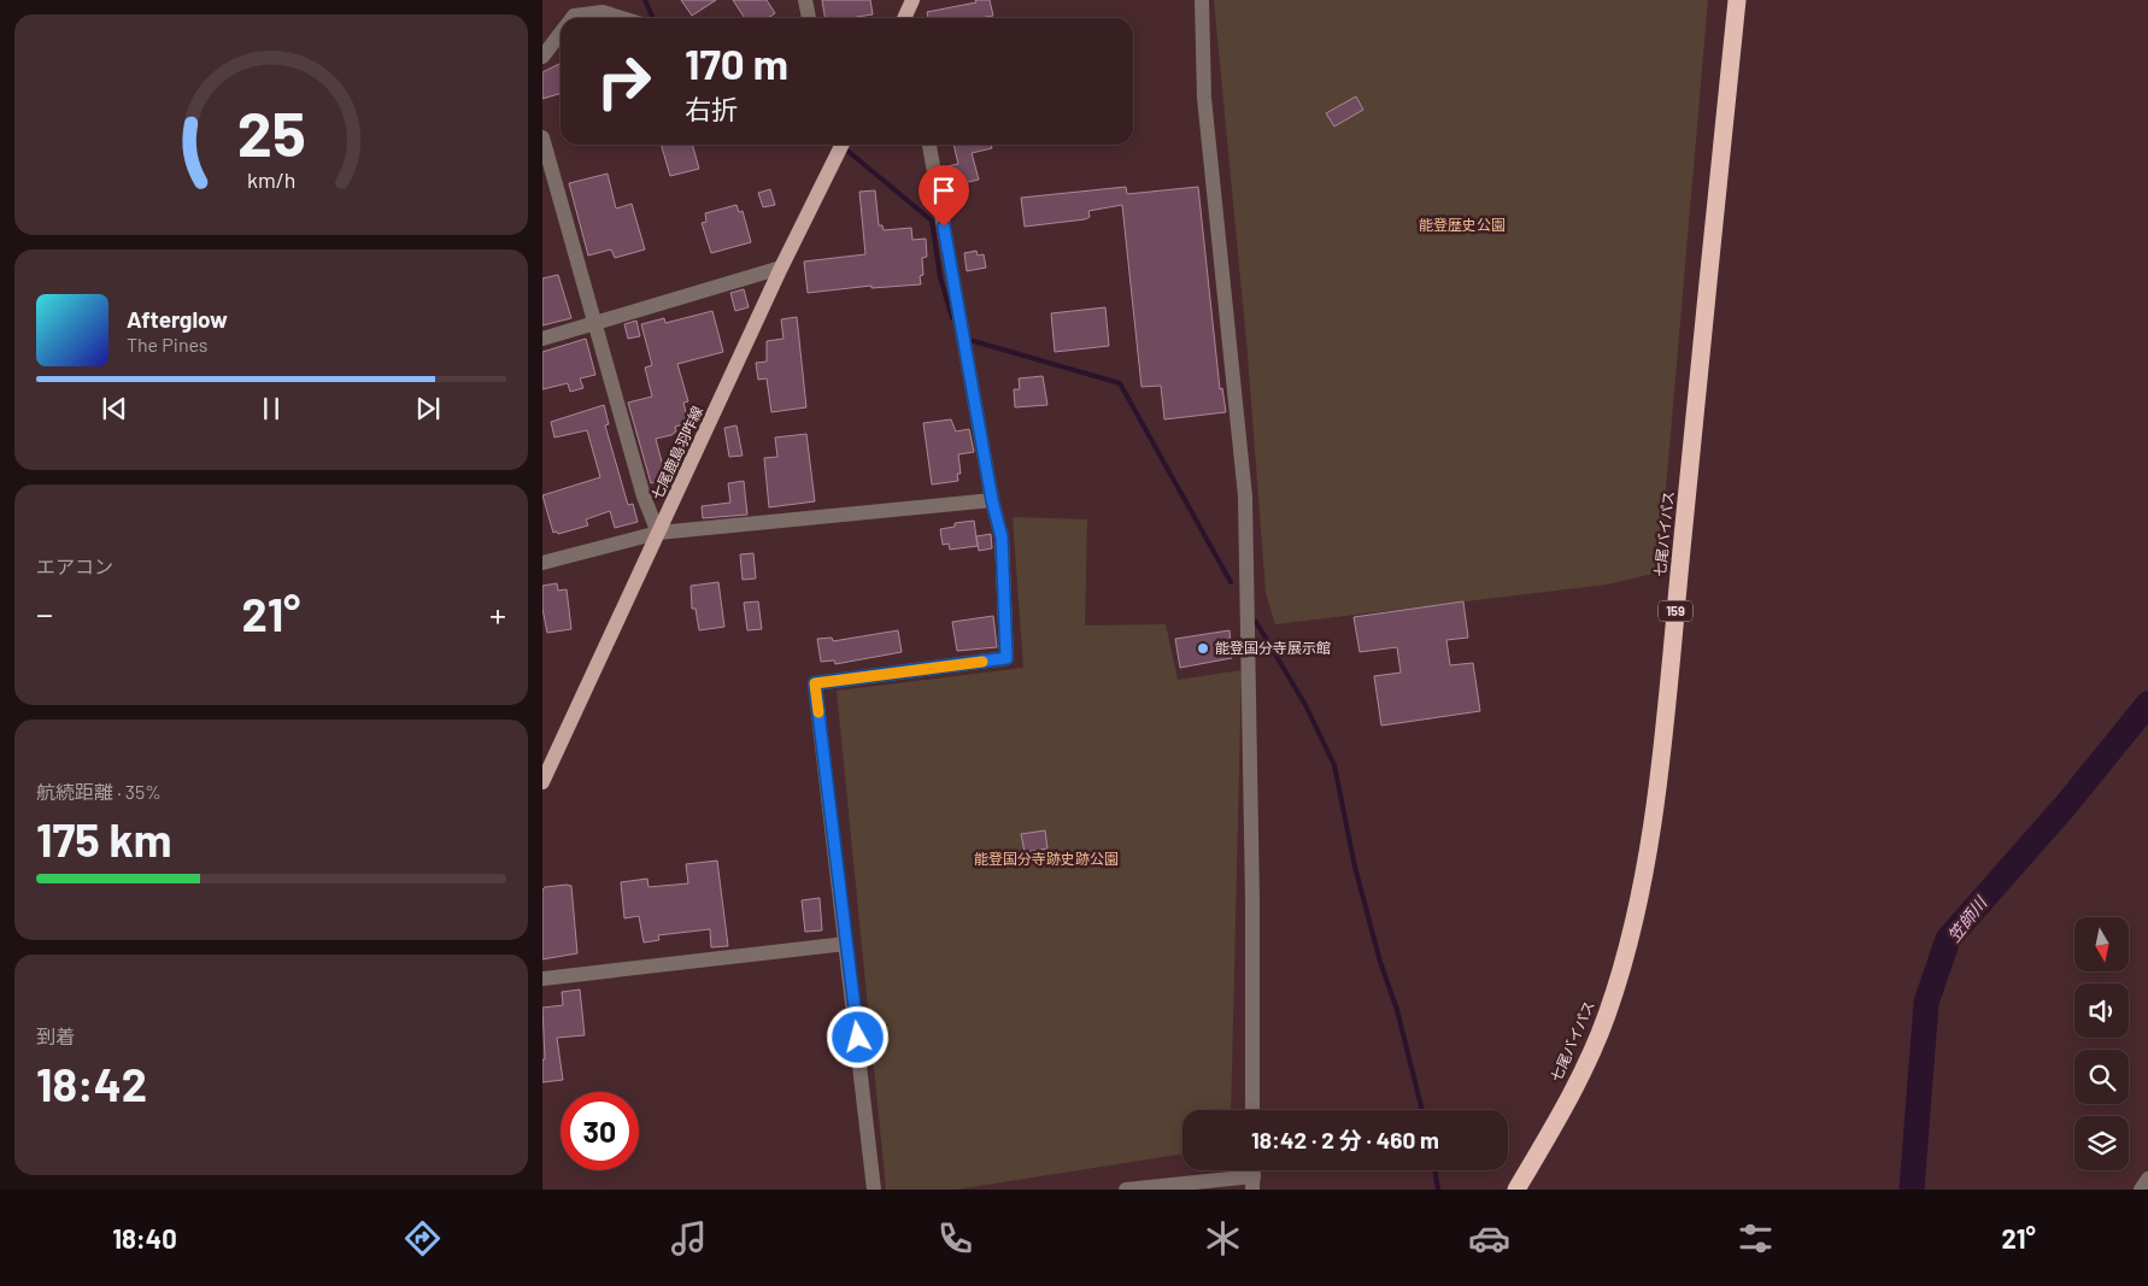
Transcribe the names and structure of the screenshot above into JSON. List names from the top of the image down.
{
  "streets": {
    "highway": ["七尾バイパス", "159"],
    "main road": ["七尾鹿島羽咋線"]
  },
  "water": ["笠師川"],
  "parks": ["能登歴史公園", "能登国分寺跡史跡公園"],
  "places": ["能登国分寺展示館"],
  "north": "bottom",
  "page": {
    "turn": ["170 m", "右折"],
    "song": ["Afterglow", "The Pines"],
    "tile": [
      "エアコン",
      ["航続距離 · 35%", "175 km"],
      ["到着", "18:42"]
    ],
    "heat": ["−", "21°", "+"],
    "limit": "30",
    "trip": "18:42 · 2 分 · 460 m",
    "tabs": ["18:40", "21°"],
    "gauge": ["25", "km/h"]
  }
}
